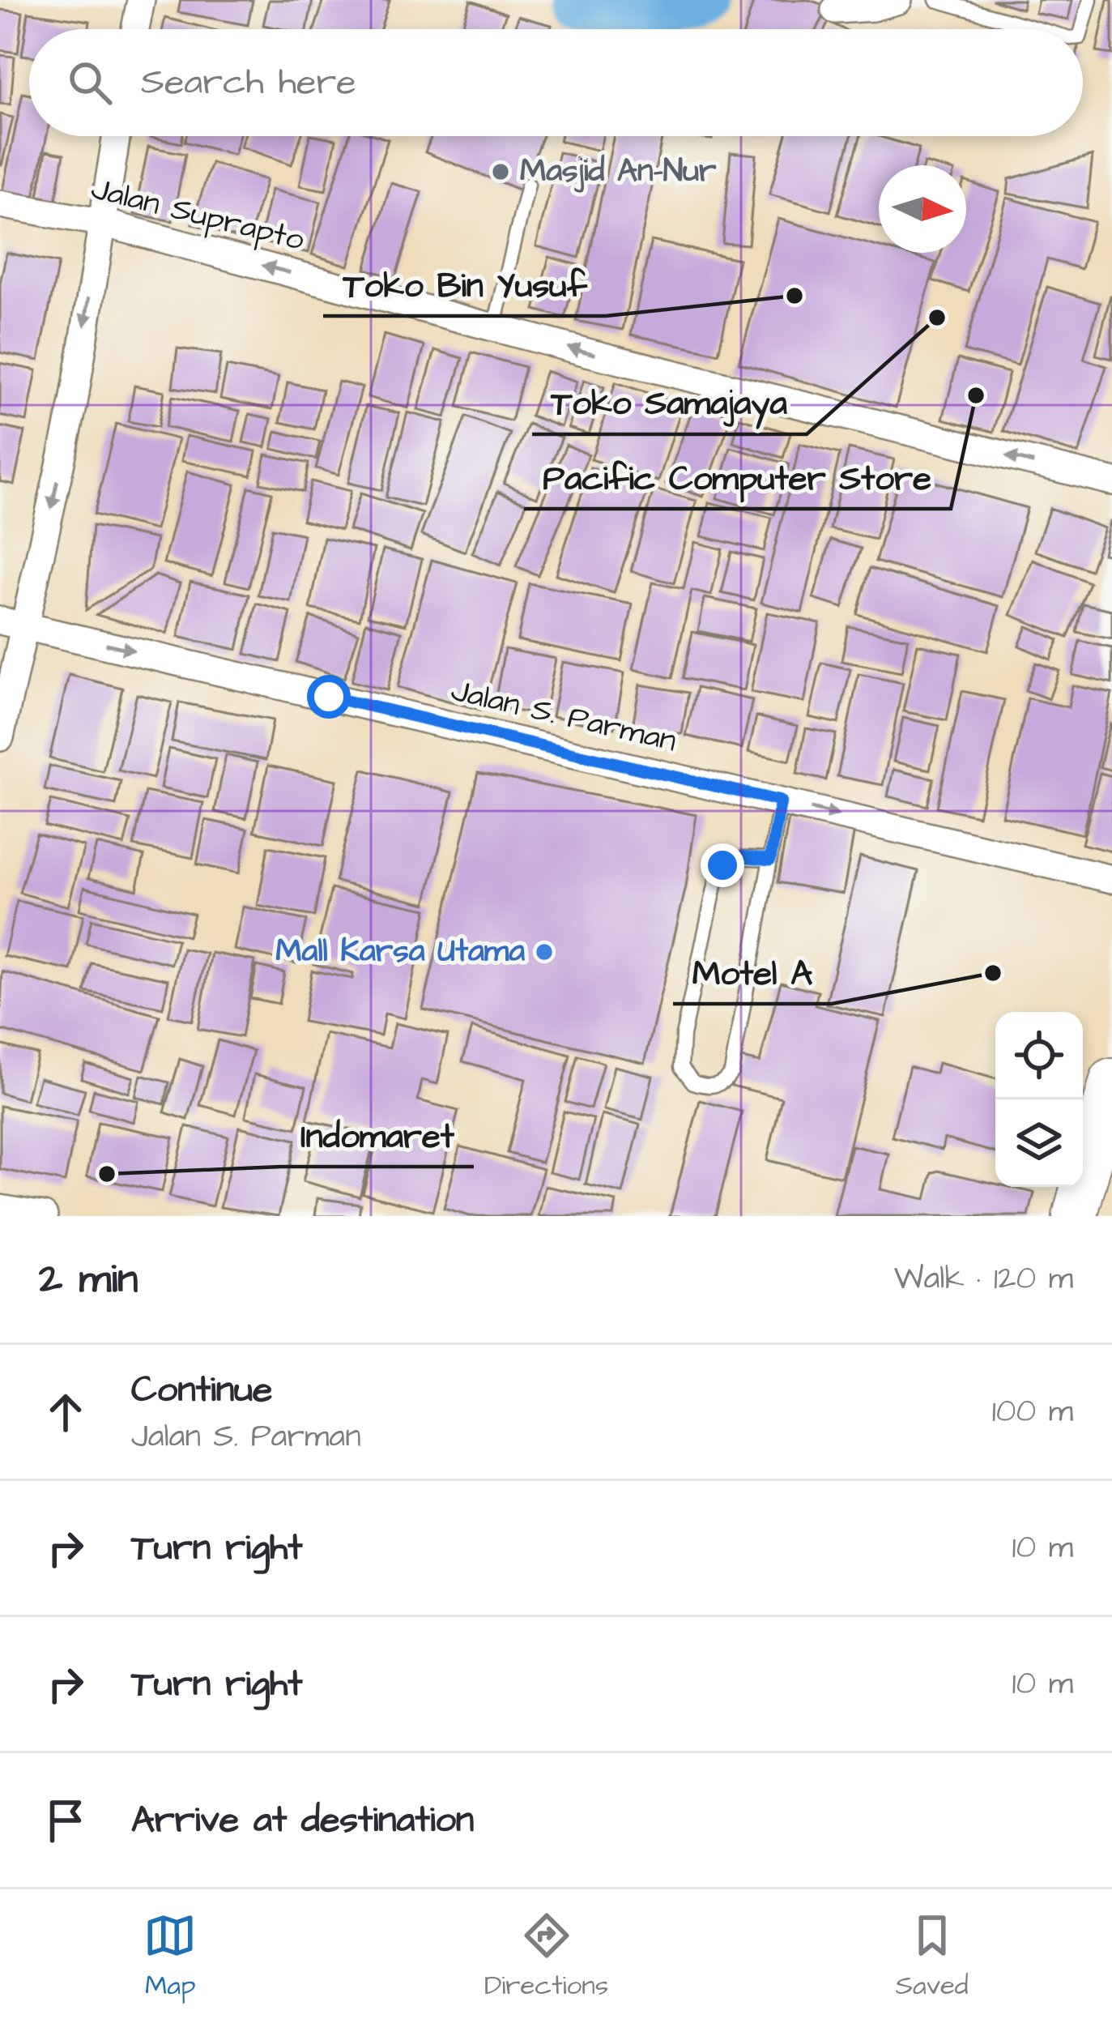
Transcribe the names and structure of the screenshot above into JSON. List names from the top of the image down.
{
  "streets": {
    "street": ["Jalan Suprapto", "Jalan S. Parman"]
  },
  "one_way": ["Jalan Suprapto", "Jalan S. Parman"],
  "places": [
    "Masjid An-Nur",
    "Toko Bin Yusuf",
    "Toko Samajaya",
    "Pacific Computer Store",
    "Mall Karsa Utama",
    "Motel A",
    "Indomaret"
  ],
  "north": "right",
  "page": {
    "search": "Search here",
    "heading": ["2 min", "Walk · 120 m"],
    "list": [
      ["Continue", "Jalan S. Parman", "100 m"],
      ["Turn right", "10 m"],
      ["Turn right", "10 m"],
      "Arrive at destination"
    ],
    "nav": ["Map", "Directions", "Saved"]
  }
}
